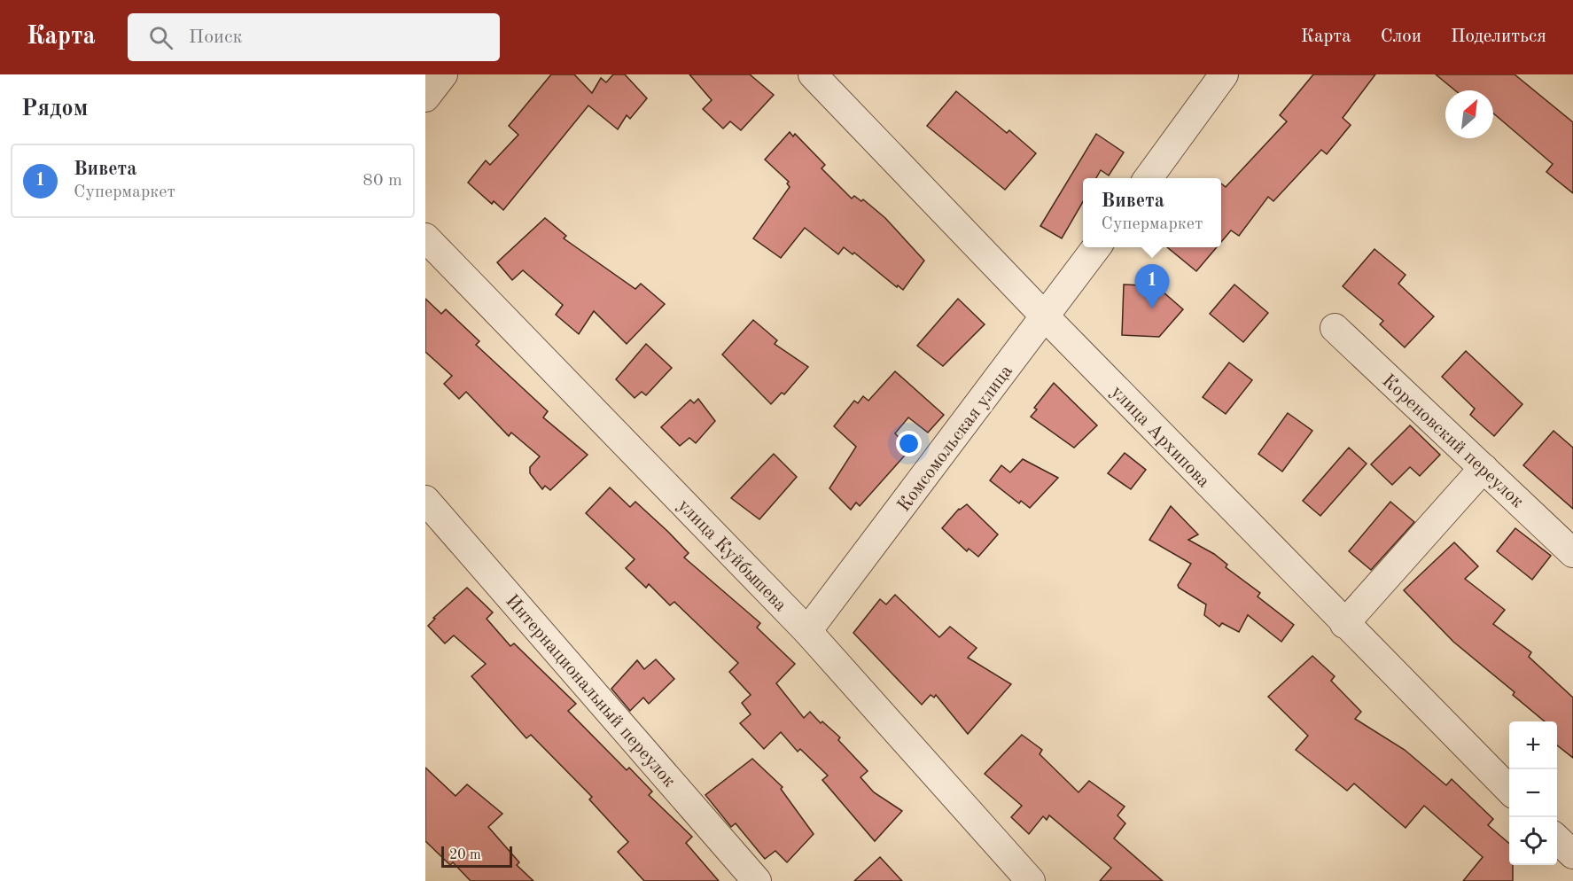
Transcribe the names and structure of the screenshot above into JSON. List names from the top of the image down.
{
  "streets": {
    "street": [
      "улица Архипова",
      "Комсомольская улица",
      "Кореновский переулок",
      "улица Куйбышева",
      "Интернациональный переулок"
    ]
  },
  "crossings": [
    ["улица Архипова", "Комсомольская улица"],
    ["Комсомольская улица", "улица Куйбышева"]
  ],
  "scale_bar": "20 m",
  "north": "top right",
  "page": {
    "header": "Карта",
    "search": "Поиск",
    "nav": ["Карта", "Слои", "Поделиться"],
    "heading": "Рядом",
    "list": [
      {
        "mark": "1",
        "name": "Вивета",
        "note": "Супермаркет",
        "value": "80 m"
      }
    ],
    "popup": ["Вивета", "Супермаркет"],
    "pins": "1",
    "map_buttons": ["+", "−"],
    "scale": "20 m"
  }
}
